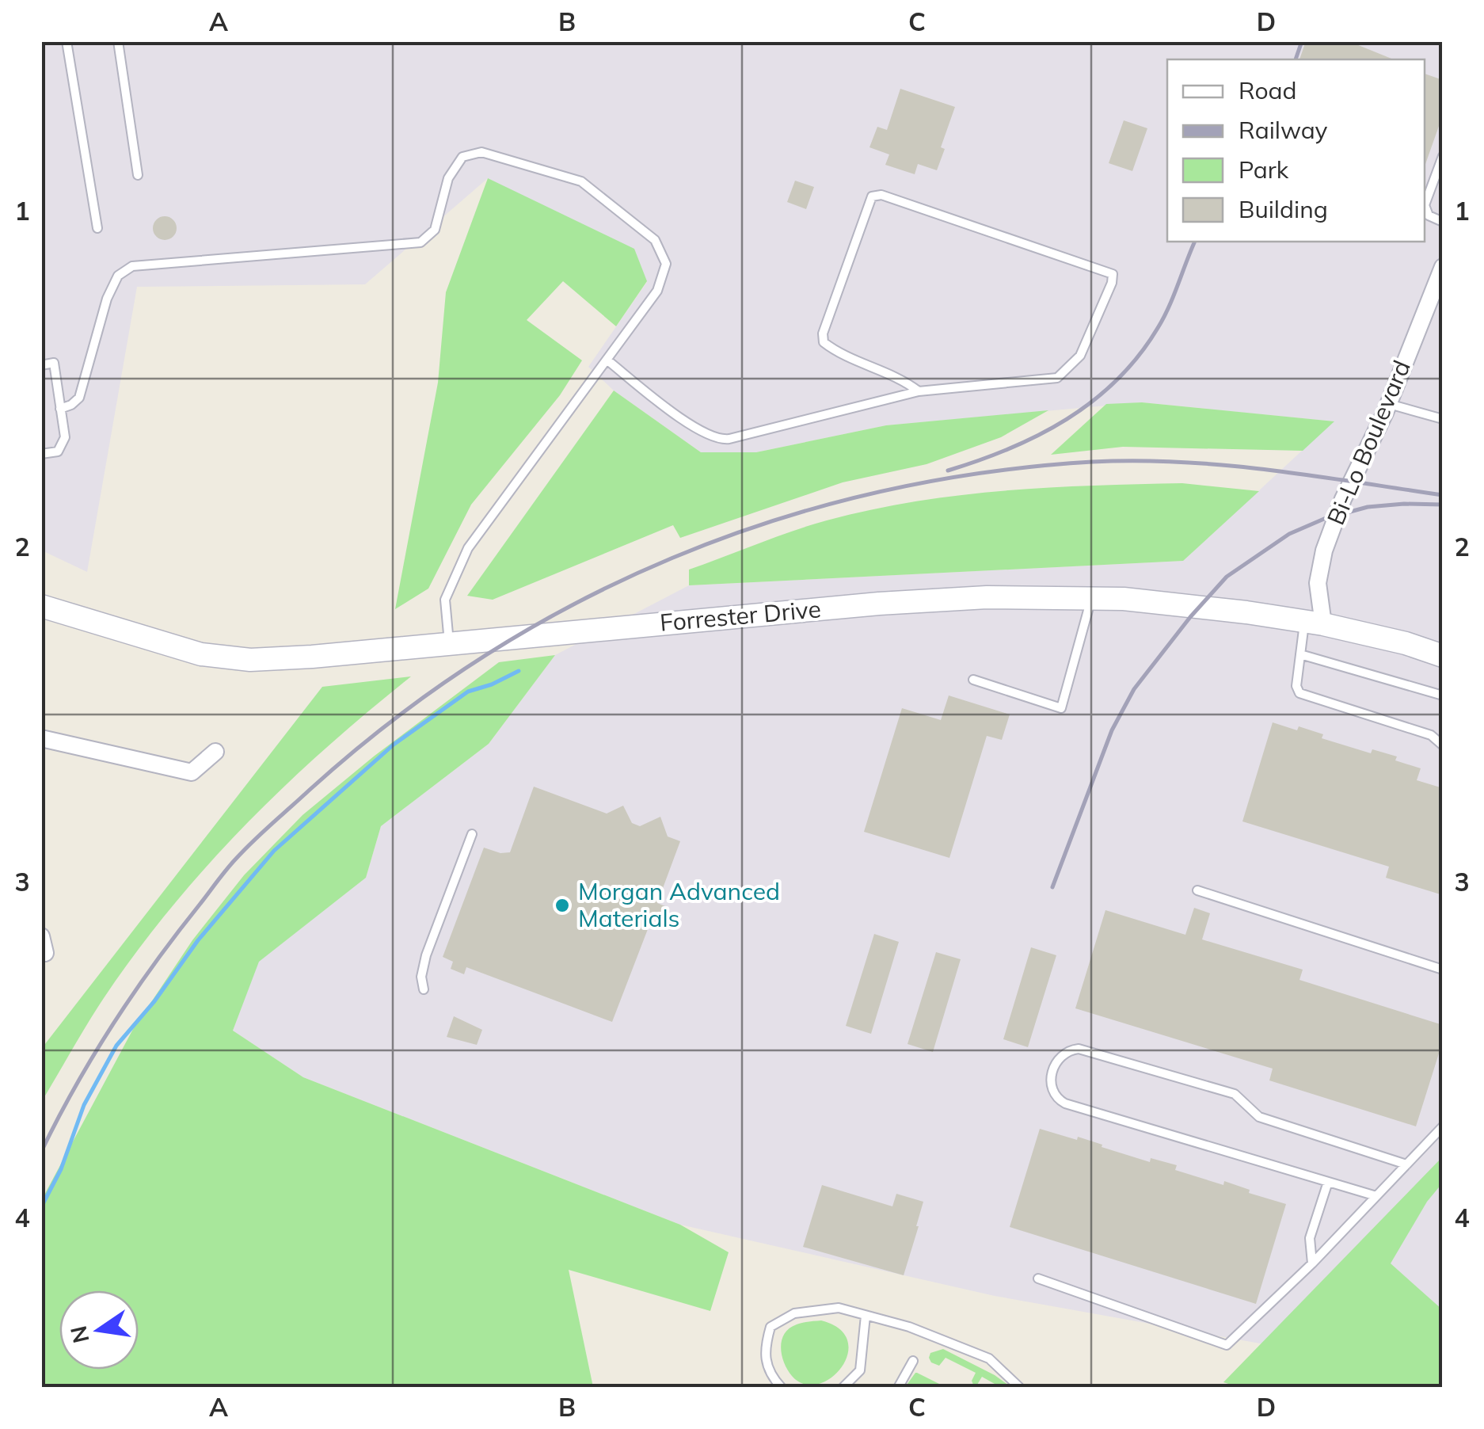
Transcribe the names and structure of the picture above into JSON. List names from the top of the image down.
{
  "streets": {
    "street": ["Bi-Lo Boulevard", "Forrester Drive"]
  },
  "crossings": [
    ["Bi-Lo Boulevard", "Forrester Drive"]
  ],
  "places": ["Morgan Advanced Materials"],
  "legend": [
    "Road",
    "Railway",
    "Park",
    "Building"
  ],
  "north": "left",
  "grid": {
    "columns": [
      "A",
      "B",
      "C",
      "D"
    ],
    "rows": [
      "1",
      "2",
      "3",
      "4"
    ]
  }
}
